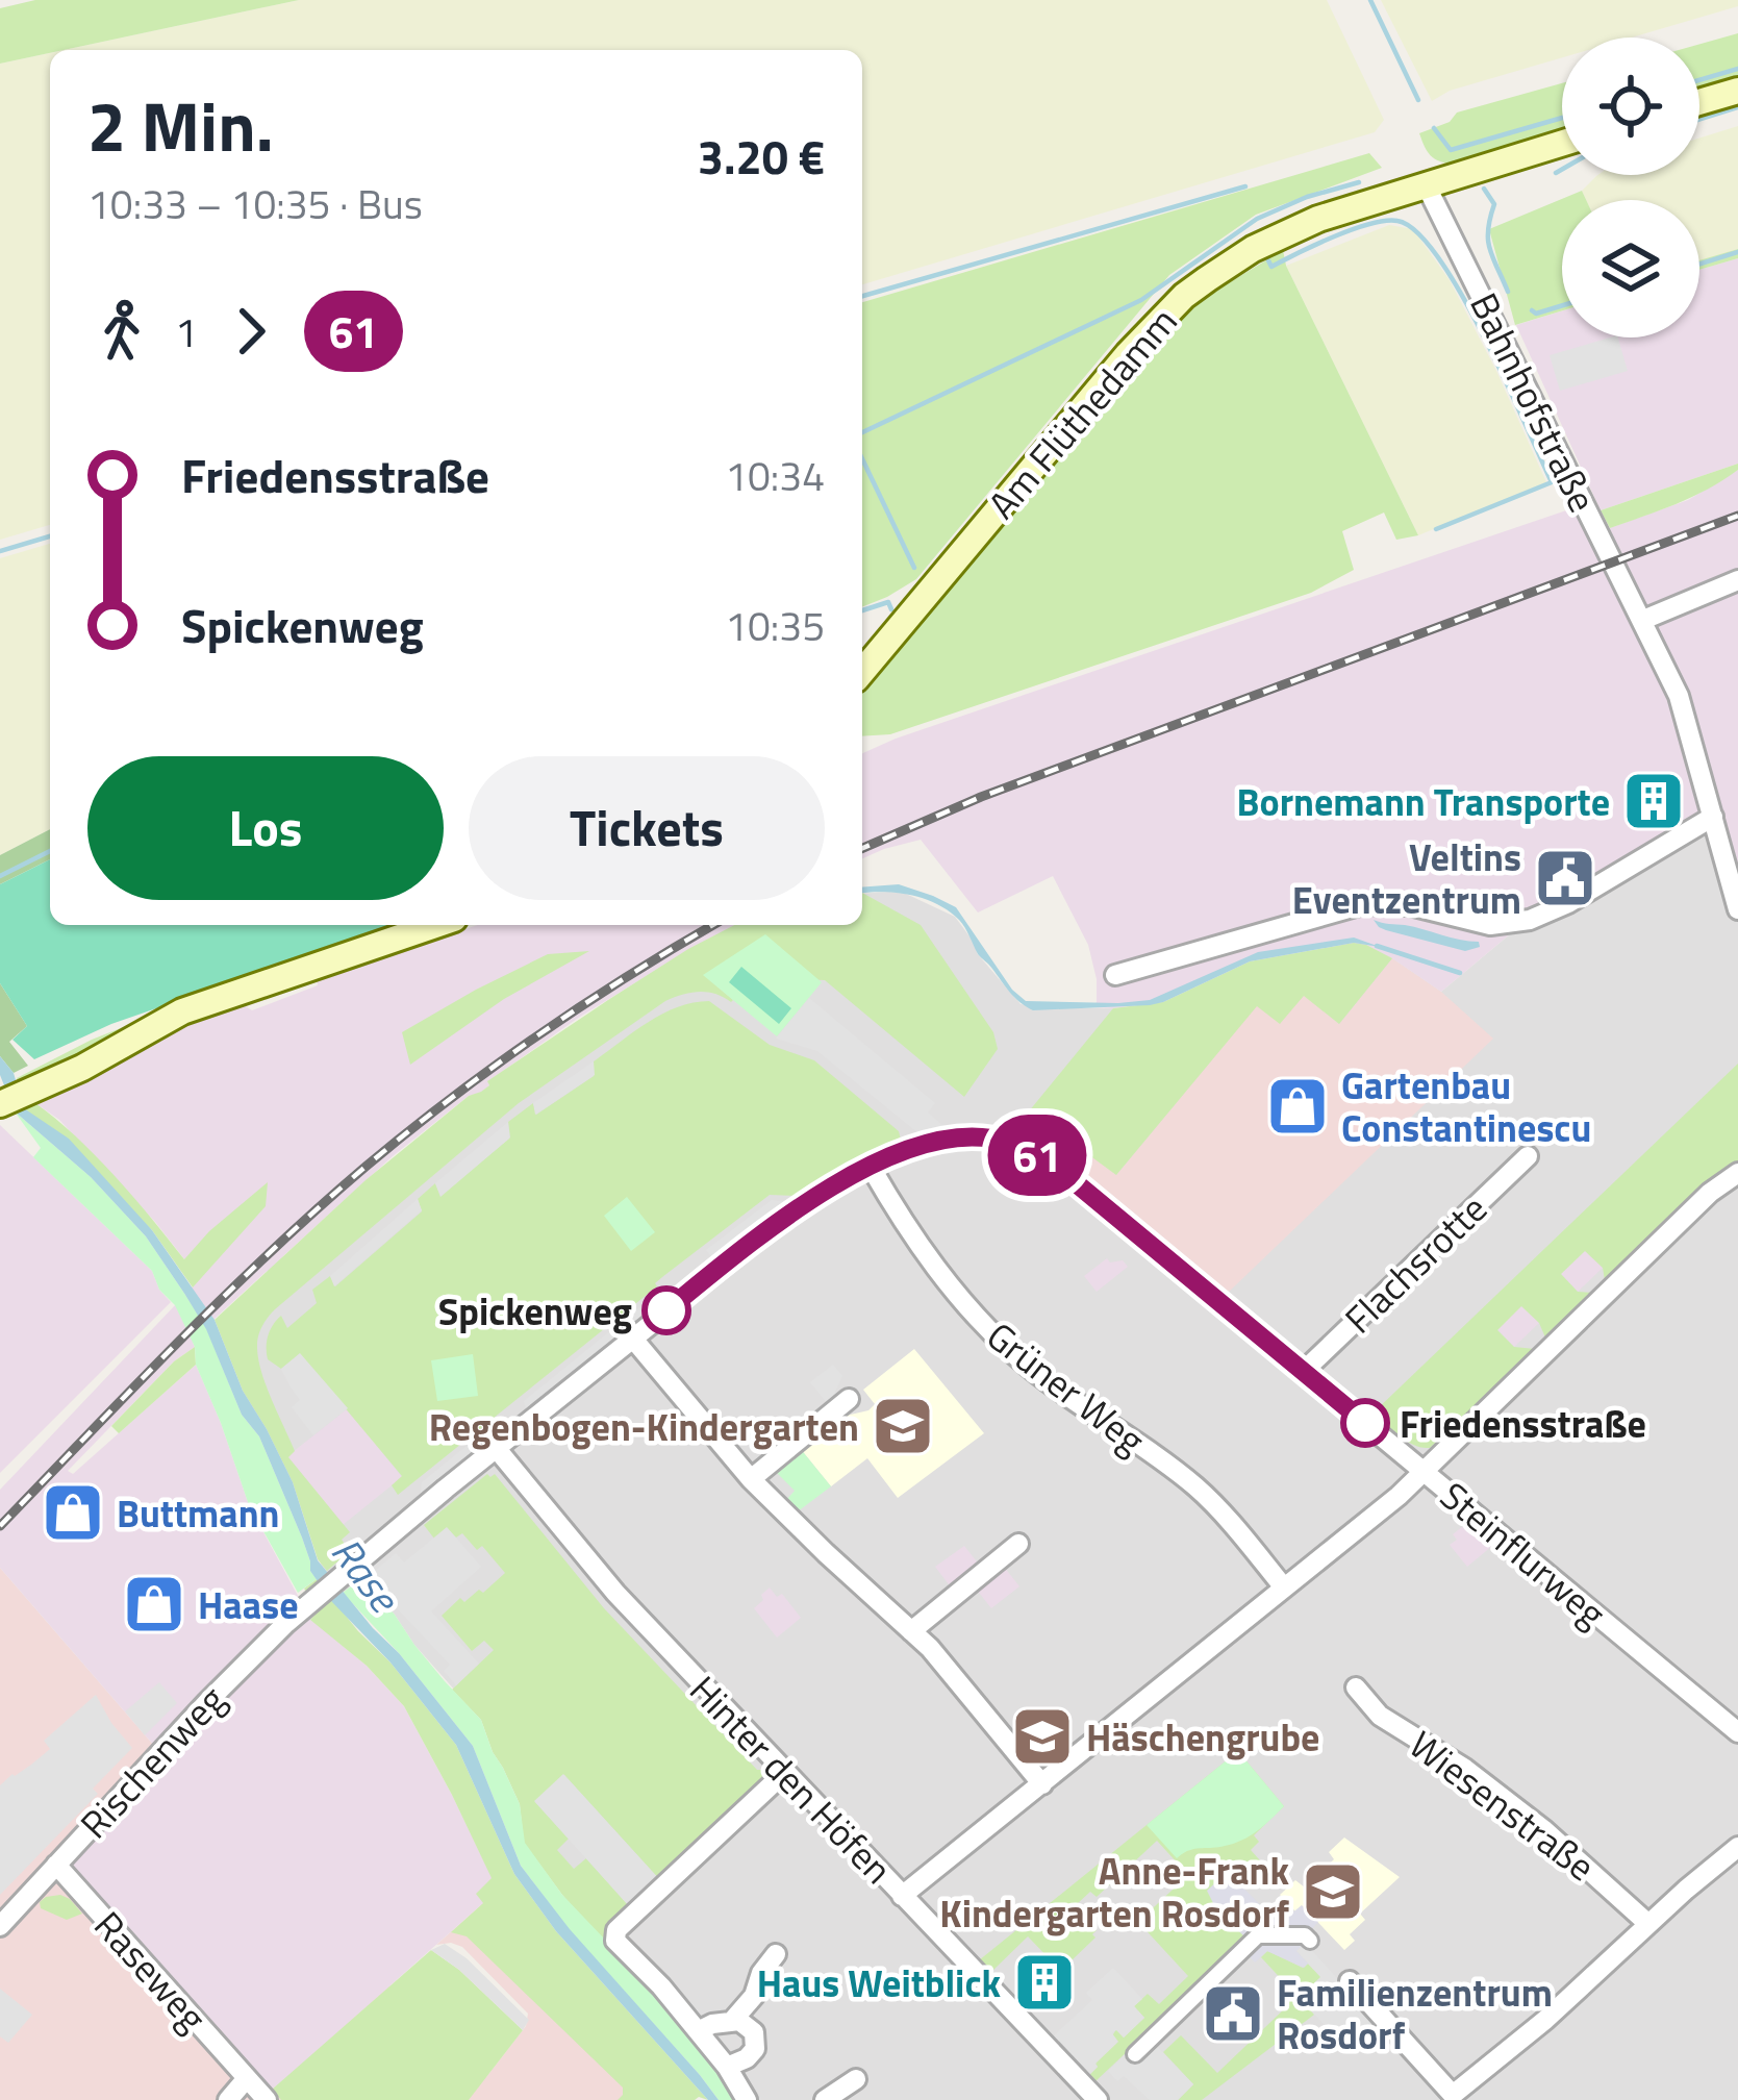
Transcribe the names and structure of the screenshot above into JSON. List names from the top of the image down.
{
  "streets": {
    "main road": ["Am Flüthedamm"],
    "street": [
      "Bahnhofstraße",
      "Flachsrotte",
      "Grüner Weg",
      "Steinflurweg",
      "Rischenweg",
      "Hinter den Höfen",
      "Wiesenstraße",
      "Raseweg"
    ]
  },
  "crossings": [
    ["Bahnhofstraße", "Am Flüthedamm"],
    ["Flachsrotte", "Steinflurweg"],
    ["Grüner Weg", "Steinflurweg"],
    ["Rischenweg", "Hinter den Höfen"],
    ["Rischenweg", "Raseweg"]
  ],
  "water": ["Rase"],
  "places": {
    "building": ["Bornemann Transporte", "Haus Weitblick"],
    "public building": ["Veltins Eventzentrum", "Familienzentrum Rosdorf"],
    "shop": ["Gartenbau Constantinescu", "Buttmann", "Haase"],
    "other": ["Spickenweg", "Friedensstraße"],
    "school or university": ["Regenbogen-Kindergarten", "Häschengrube", "Anne-Frank Kindergarten Rosdorf"]
  },
  "lines": ["bus line 61"],
  "page": {
    "on_map": "61",
    "heading": ["2 Min.", "10:33 – 10:35 · Bus", "3.20 €"],
    "legs": ["1", "61"],
    "list": [
      {
        "name": "Friedensstraße",
        "value": "10:34"
      },
      {
        "name": "Spickenweg",
        "value": "10:35"
      }
    ],
    "buttons": ["Los", "Tickets"]
  }
}
